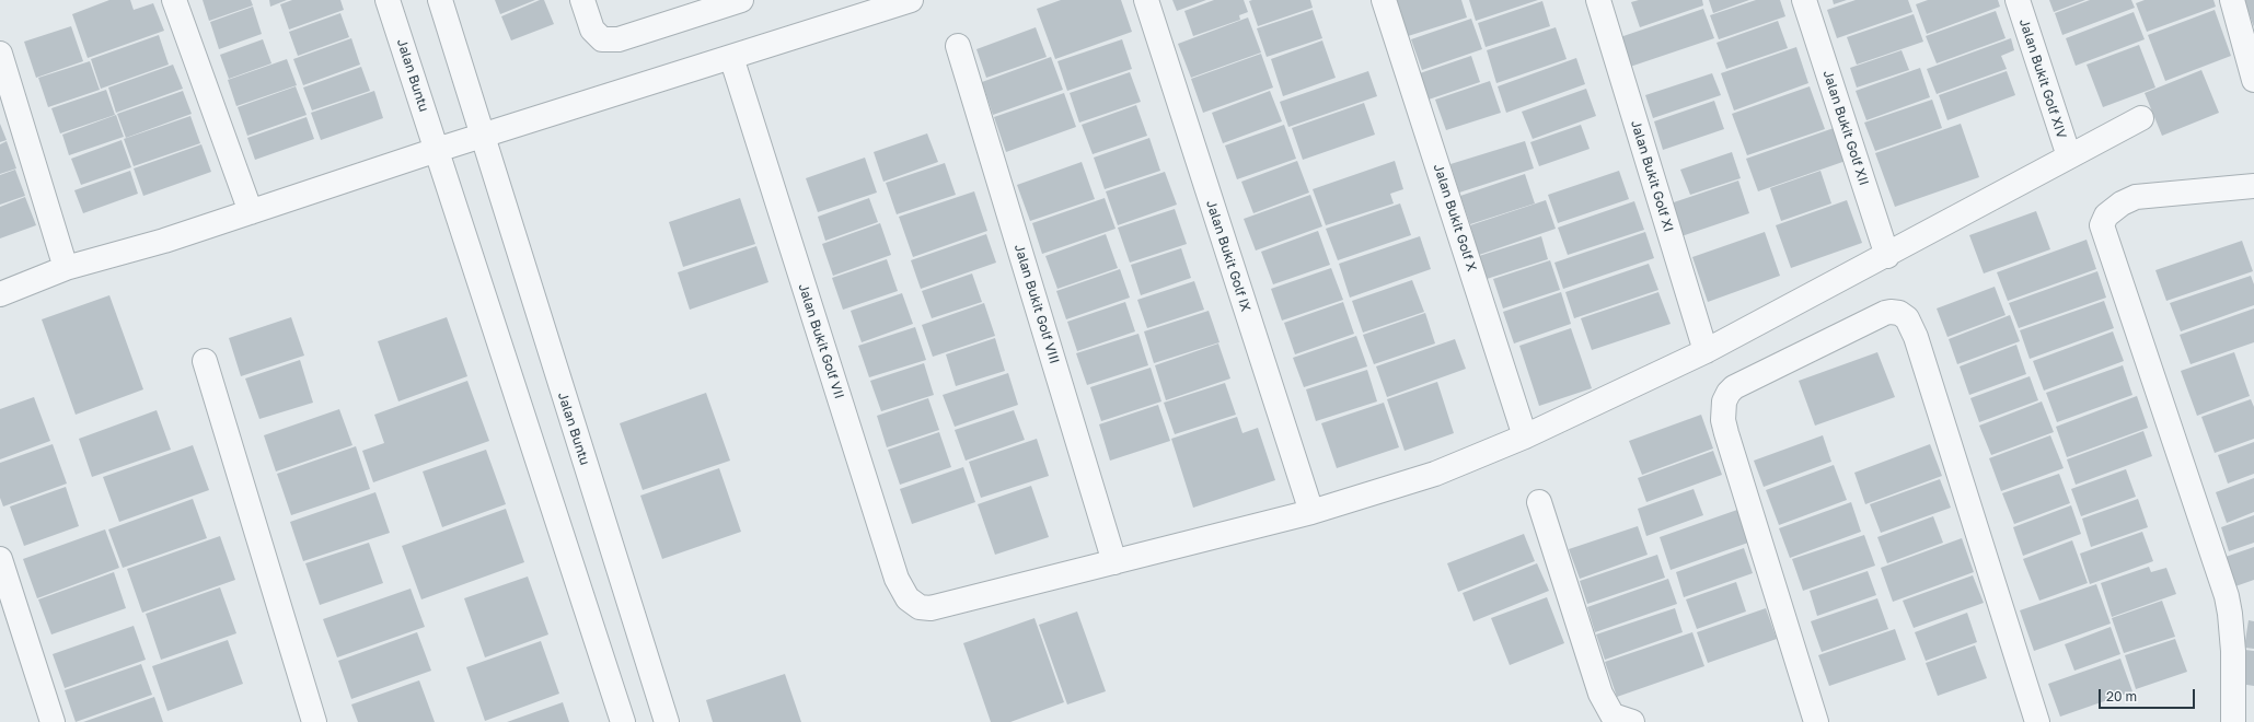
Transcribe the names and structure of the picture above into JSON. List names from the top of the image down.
{
  "streets": {
    "street": [
      "Jalan Buntu",
      "Jalan Bukit Golf XIV",
      "Jalan Bukit Golf XII",
      "Jalan Bukit Golf XI",
      "Jalan Bukit Golf X",
      "Jalan Bukit Golf IX",
      "Jalan Bukit Golf VIII",
      "Jalan Bukit Golf VII"
    ]
  },
  "crossings": [
    ["Jalan Bukit Golf VIII", "Jalan Bukit Golf VII"]
  ],
  "scale_bar": "20 m"
}
